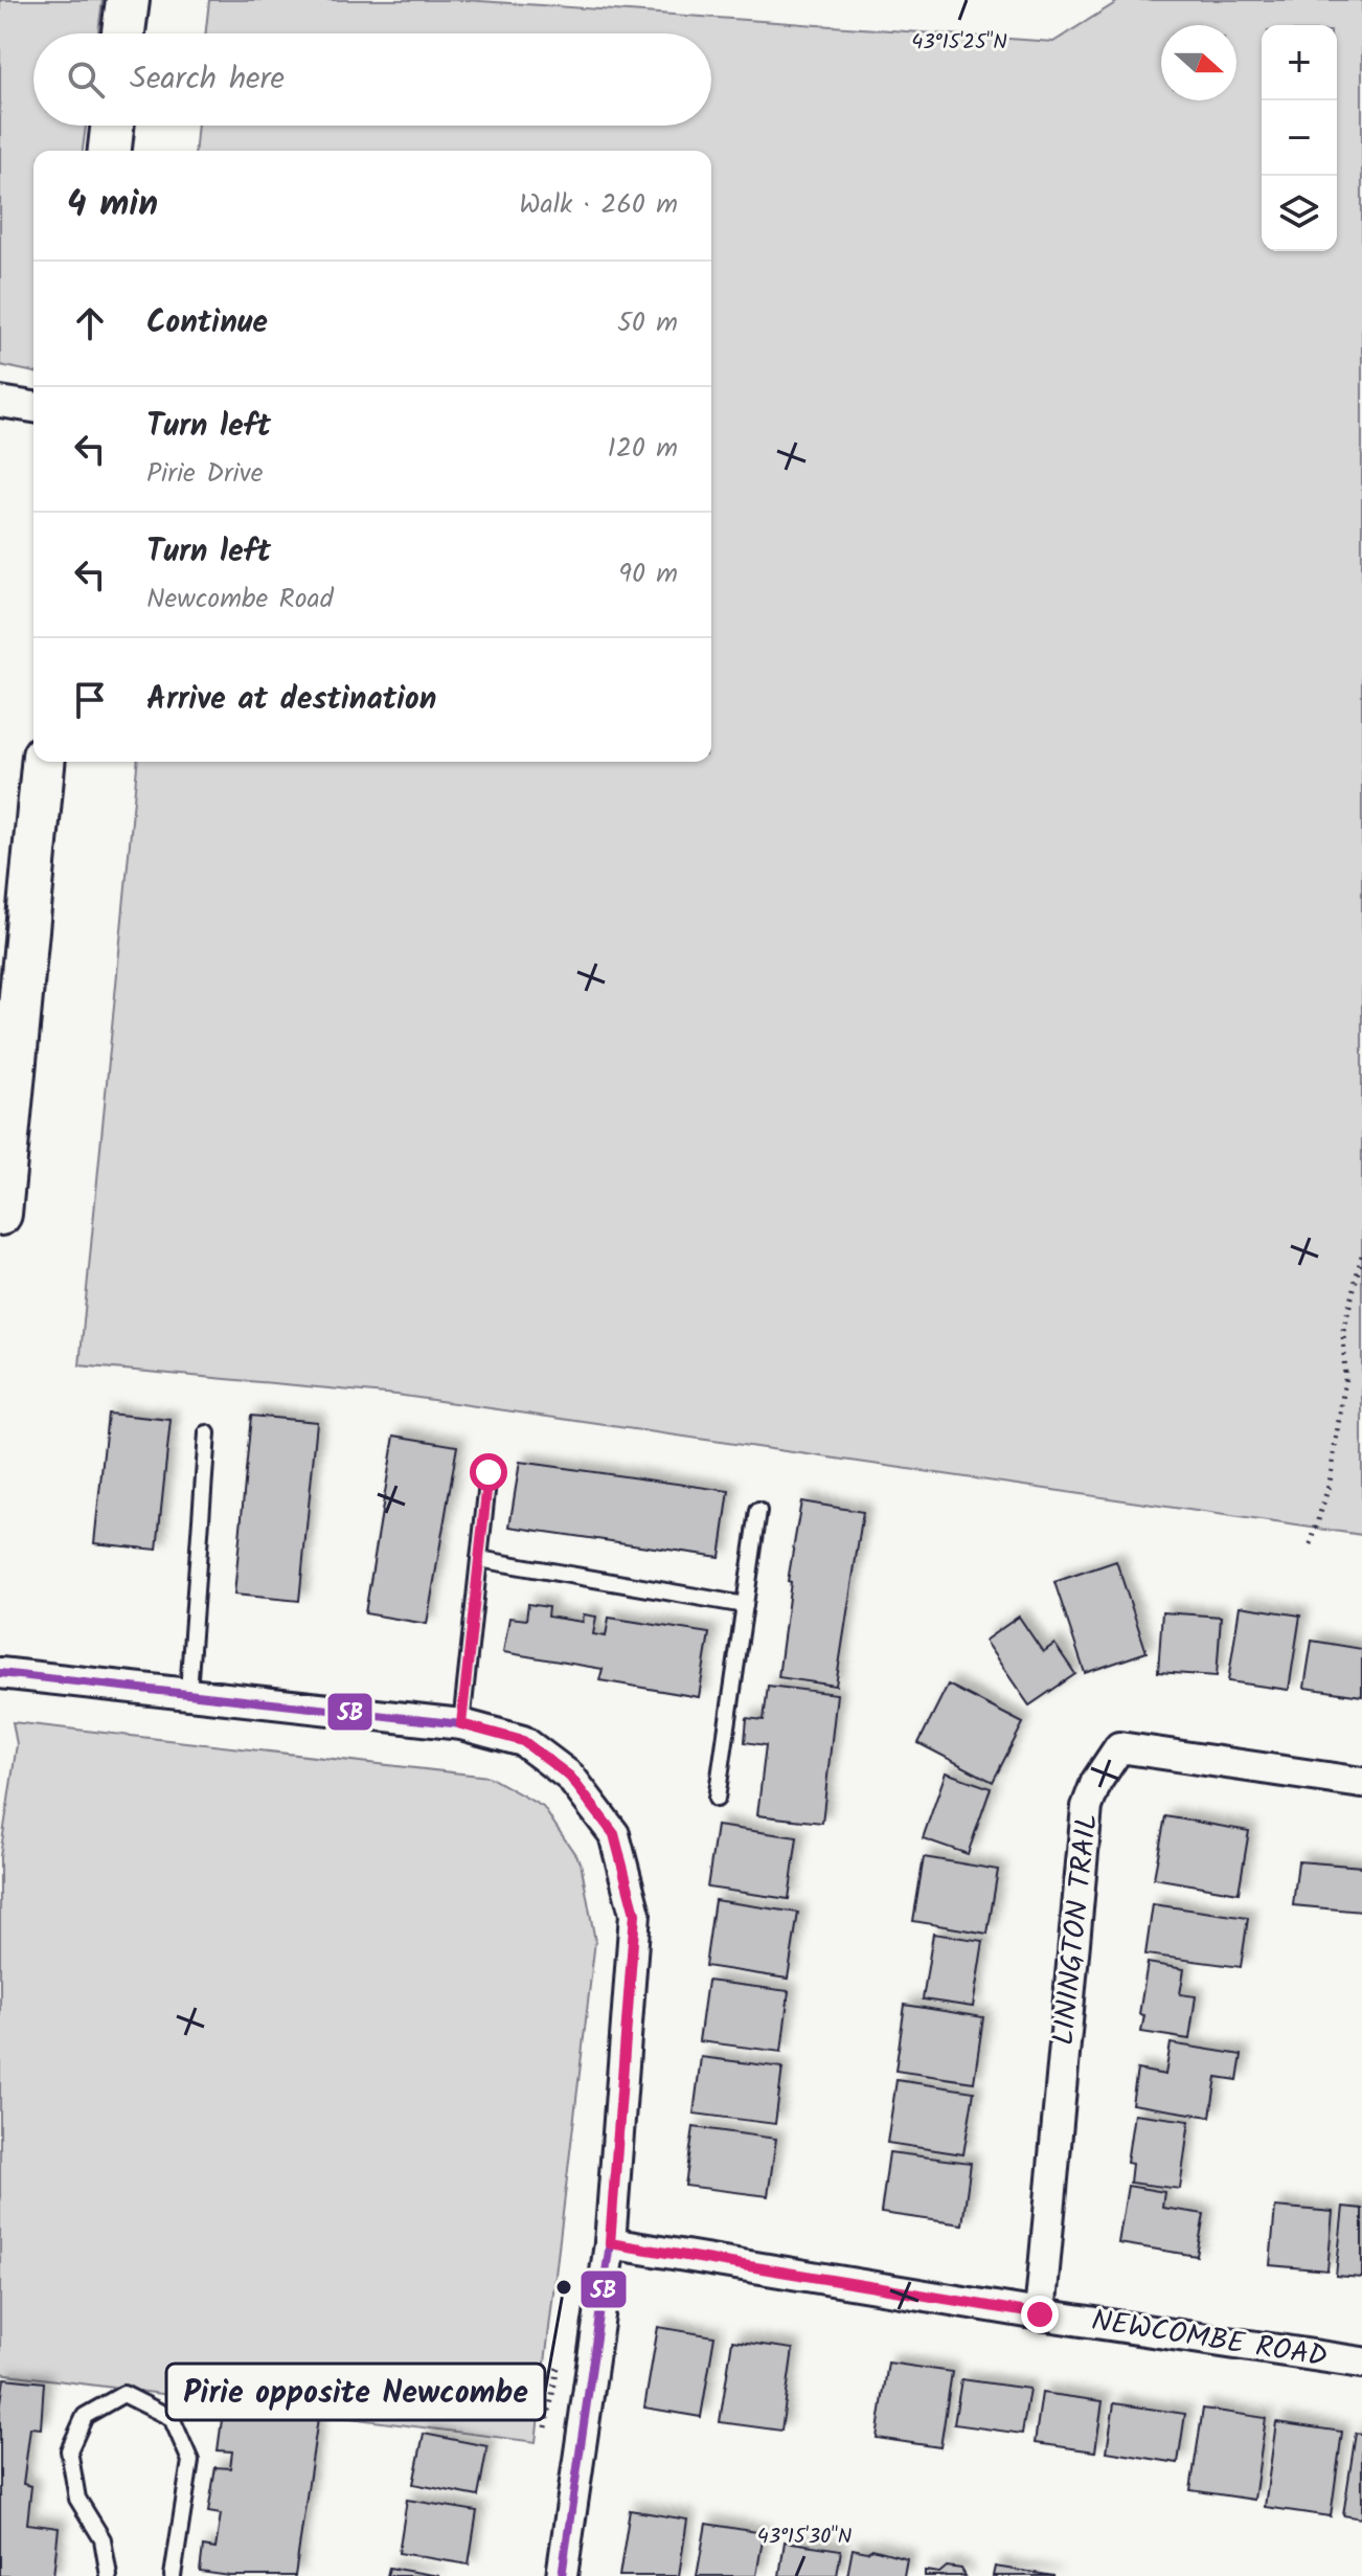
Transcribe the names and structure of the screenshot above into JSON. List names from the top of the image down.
{
  "streets": {
    "street": ["LININGTON TRAIL", "NEWCOMBE ROAD"]
  },
  "crossings": [
    ["LININGTON TRAIL", "NEWCOMBE ROAD"]
  ],
  "places": ["Pirie opposite Newcombe"],
  "lines": ["transit line 5B"],
  "north": "right",
  "page": {
    "map_buttons": ["+", "−"],
    "search": "Search here",
    "heading": ["4 min", "Walk · 260 m"],
    "list": [
      ["Continue", "50 m"],
      ["Turn left", "Pirie Drive", "120 m"],
      ["Turn left", "Newcombe Road", "90 m"],
      "Arrive at destination"
    ]
  },
  "coordinates": ["43°15'25\"N", "43°15'30\"N"]
}
